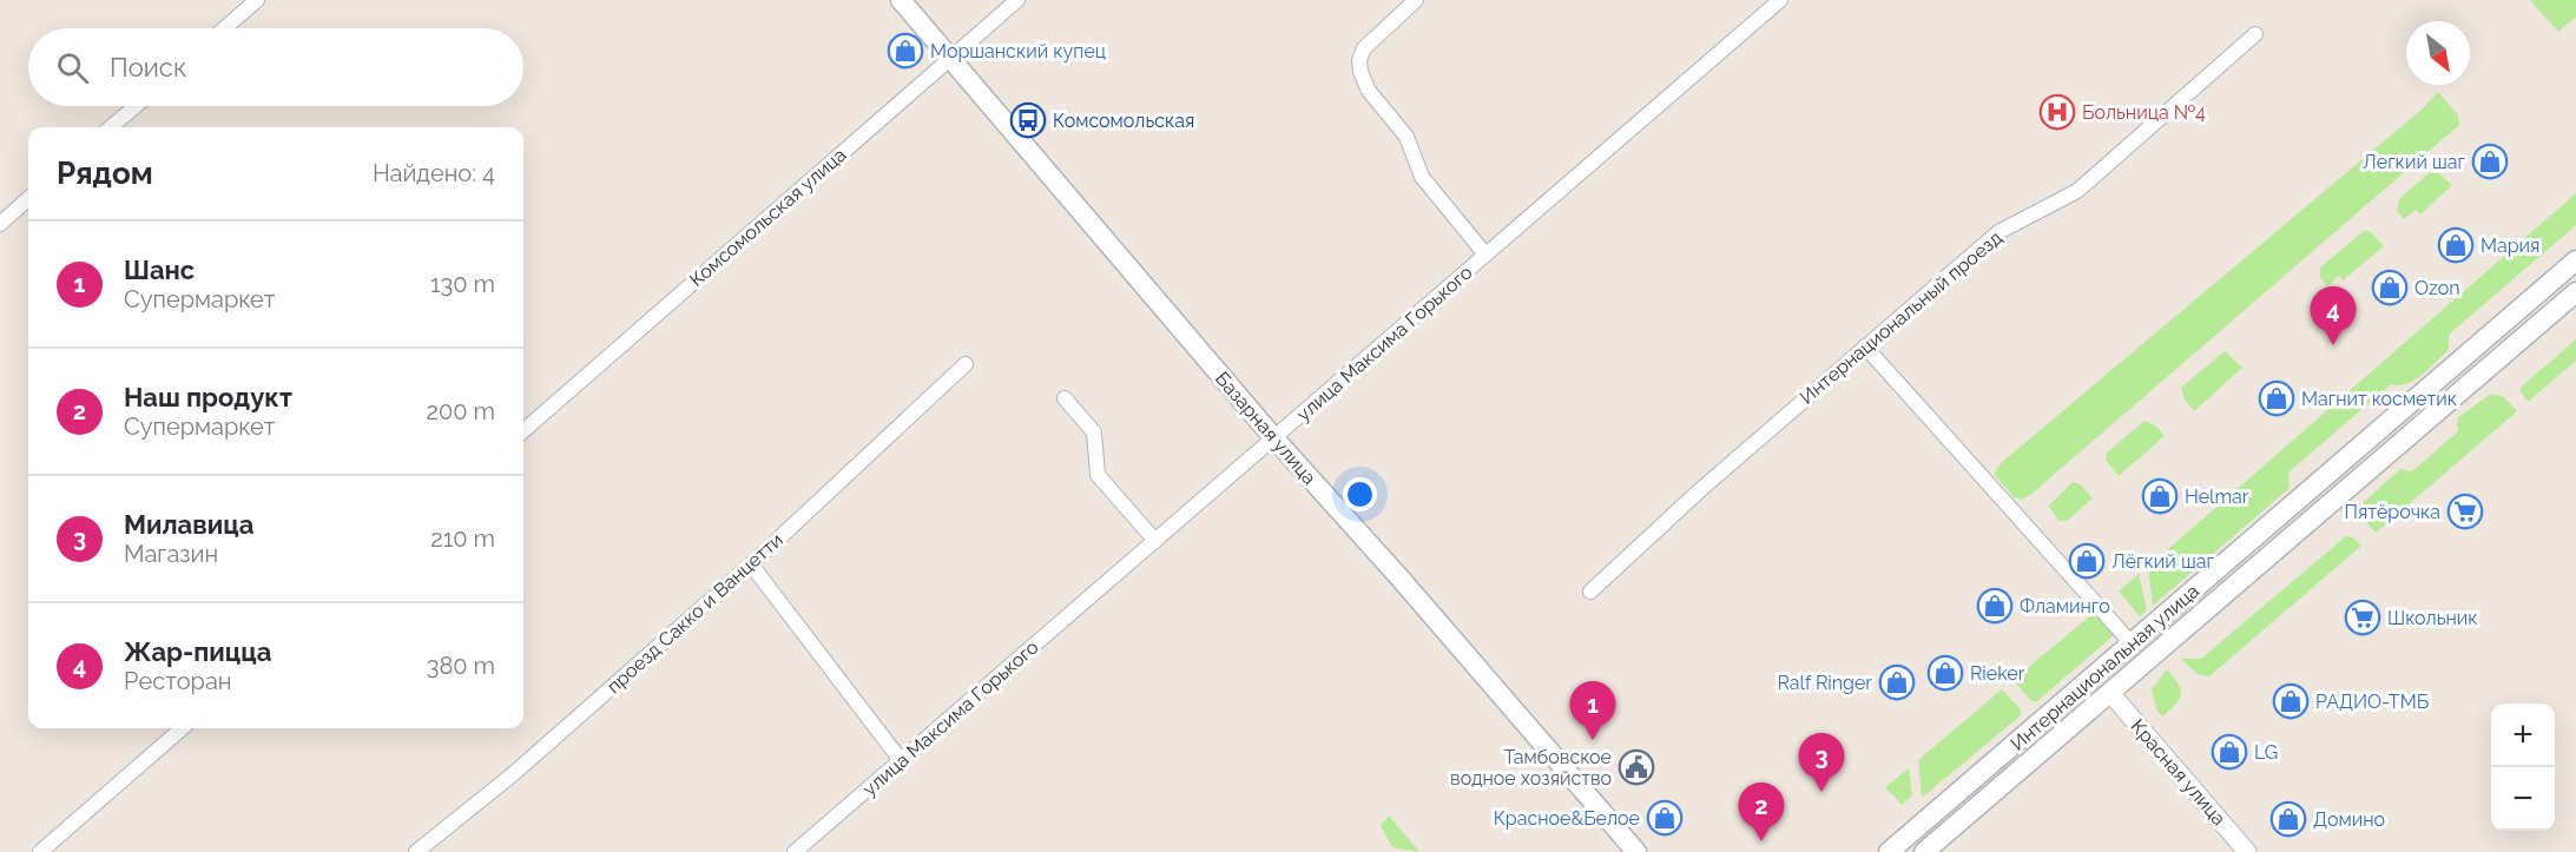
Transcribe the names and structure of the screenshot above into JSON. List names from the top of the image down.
{
  "streets": {
    "main road": ["Базарная улица", "Интернациональная улица"],
    "street": [
      "Комсомольская улица",
      "Интернациональный проезд",
      "улица Максима Горького",
      "проезд Сакко и Ванцетти",
      "Красная улица"
    ]
  },
  "crossings": [
    ["Комсомольская улица", "Базарная улица"],
    ["улица Максима Горького", "Базарная улица"],
    ["Интернациональная улица", "Красная улица"]
  ],
  "places": {
    "shop": [
      "Моршанский купец",
      "Легкий шаг",
      "Мария",
      "Ozon",
      "Магнит косметик",
      "Helmar",
      "Лёгкий шаг",
      "Фламинго",
      "Rieker",
      "Ralf Ringer",
      "РАДИО-ТМБ",
      "LG",
      "Красное&Белое",
      "Домино"
    ],
    "hospital": ["Больница №4"],
    "bus stop": ["Комсомольская"],
    "supermarket": ["Пятёрочка", "Школьник"],
    "public building": ["Тамбовское водное хозяйство"]
  },
  "north": "bottom right",
  "page": {
    "search": "Поиск",
    "heading": ["Рядом", "Найдено: 4"],
    "list": [
      {
        "mark": "1",
        "name": "Шанс",
        "note": "Супермаркет",
        "value": "130 m"
      },
      {
        "mark": "2",
        "name": "Наш продукт",
        "note": "Супермаркет",
        "value": "200 m"
      },
      {
        "mark": "3",
        "name": "Милавица",
        "note": "Магазин",
        "value": "210 m"
      },
      {
        "mark": "4",
        "name": "Жар-пицца",
        "note": "Ресторан",
        "value": "380 m"
      }
    ],
    "pins": [
      "4",
      "1",
      "3",
      "2"
    ],
    "map_buttons": ["+", "−"]
  }
}
